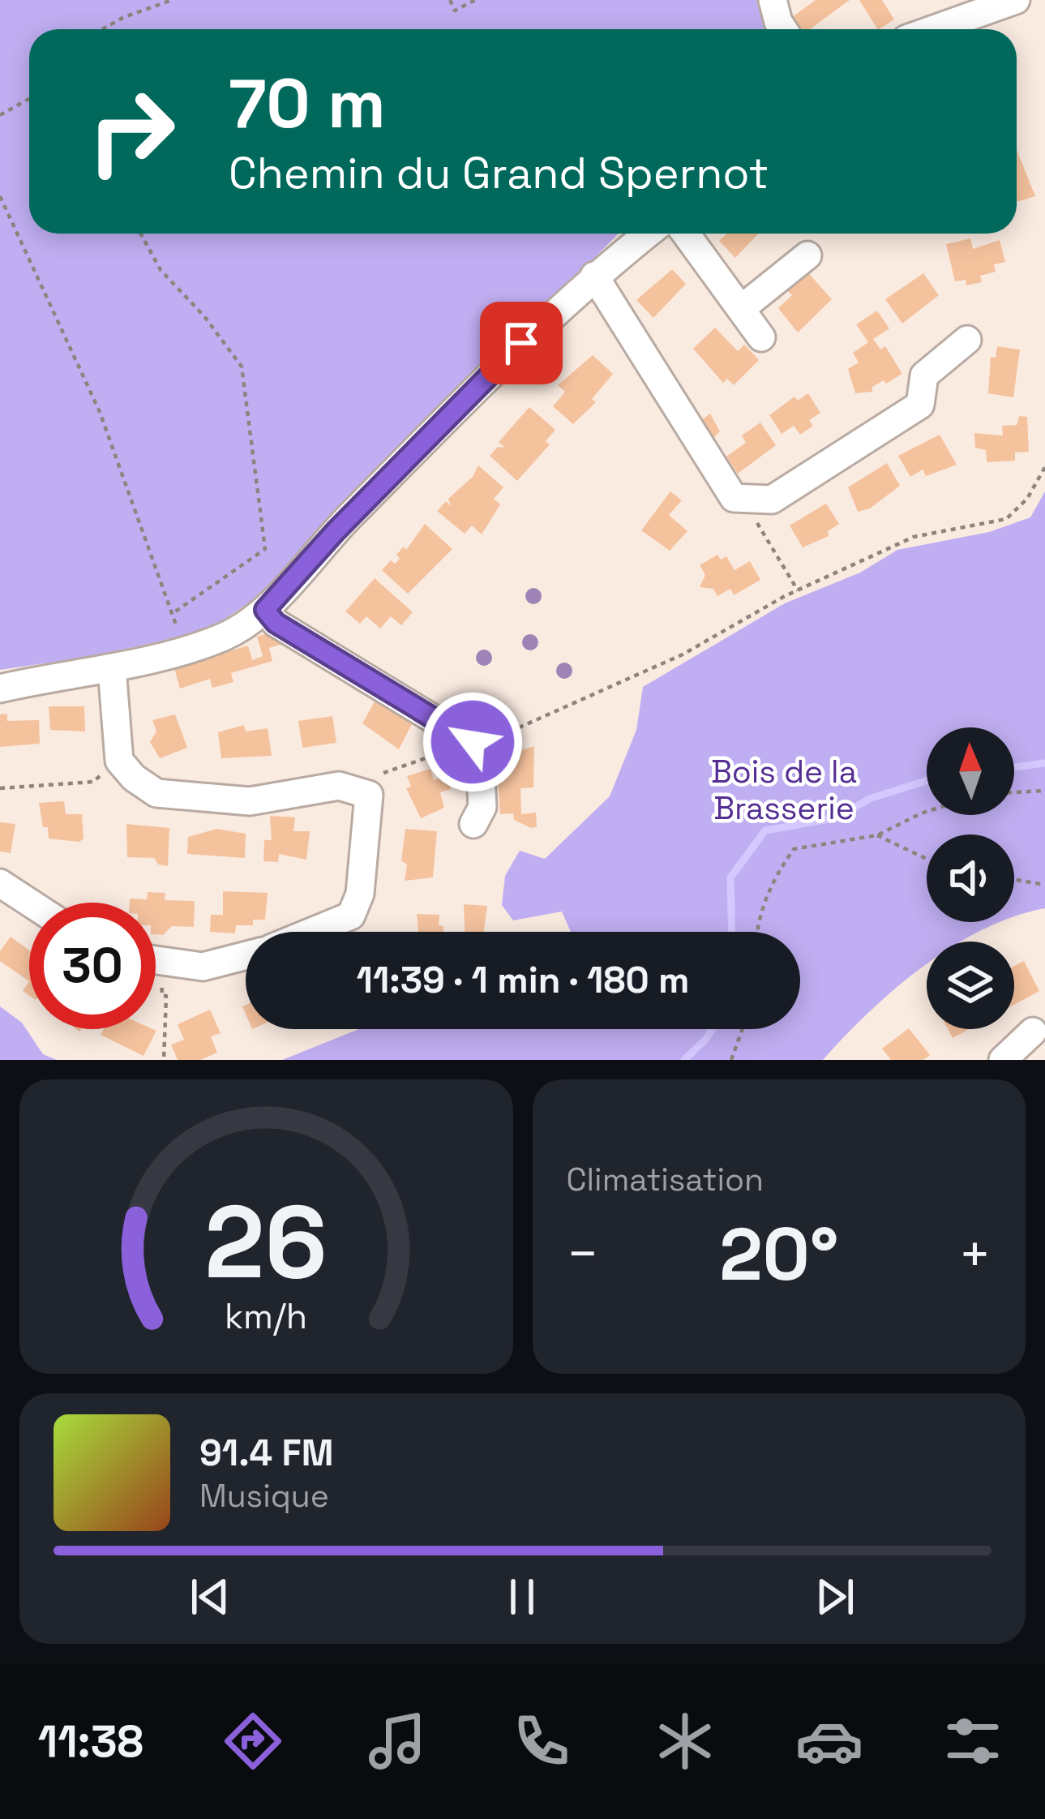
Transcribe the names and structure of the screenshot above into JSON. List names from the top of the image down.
{
  "parks": ["Bois de la Brasserie"],
  "north": "top",
  "page": {
    "turn": ["70 m", "Chemin du Grand Spernot"],
    "limit": "30",
    "trip": "11:39 · 1 min · 180 m",
    "tile": "Climatisation",
    "heat": ["−", "20°", "+"],
    "song": ["91.4 FM", "Musique"],
    "tabs": "11:38",
    "gauge": ["26", "km/h"]
  }
}
